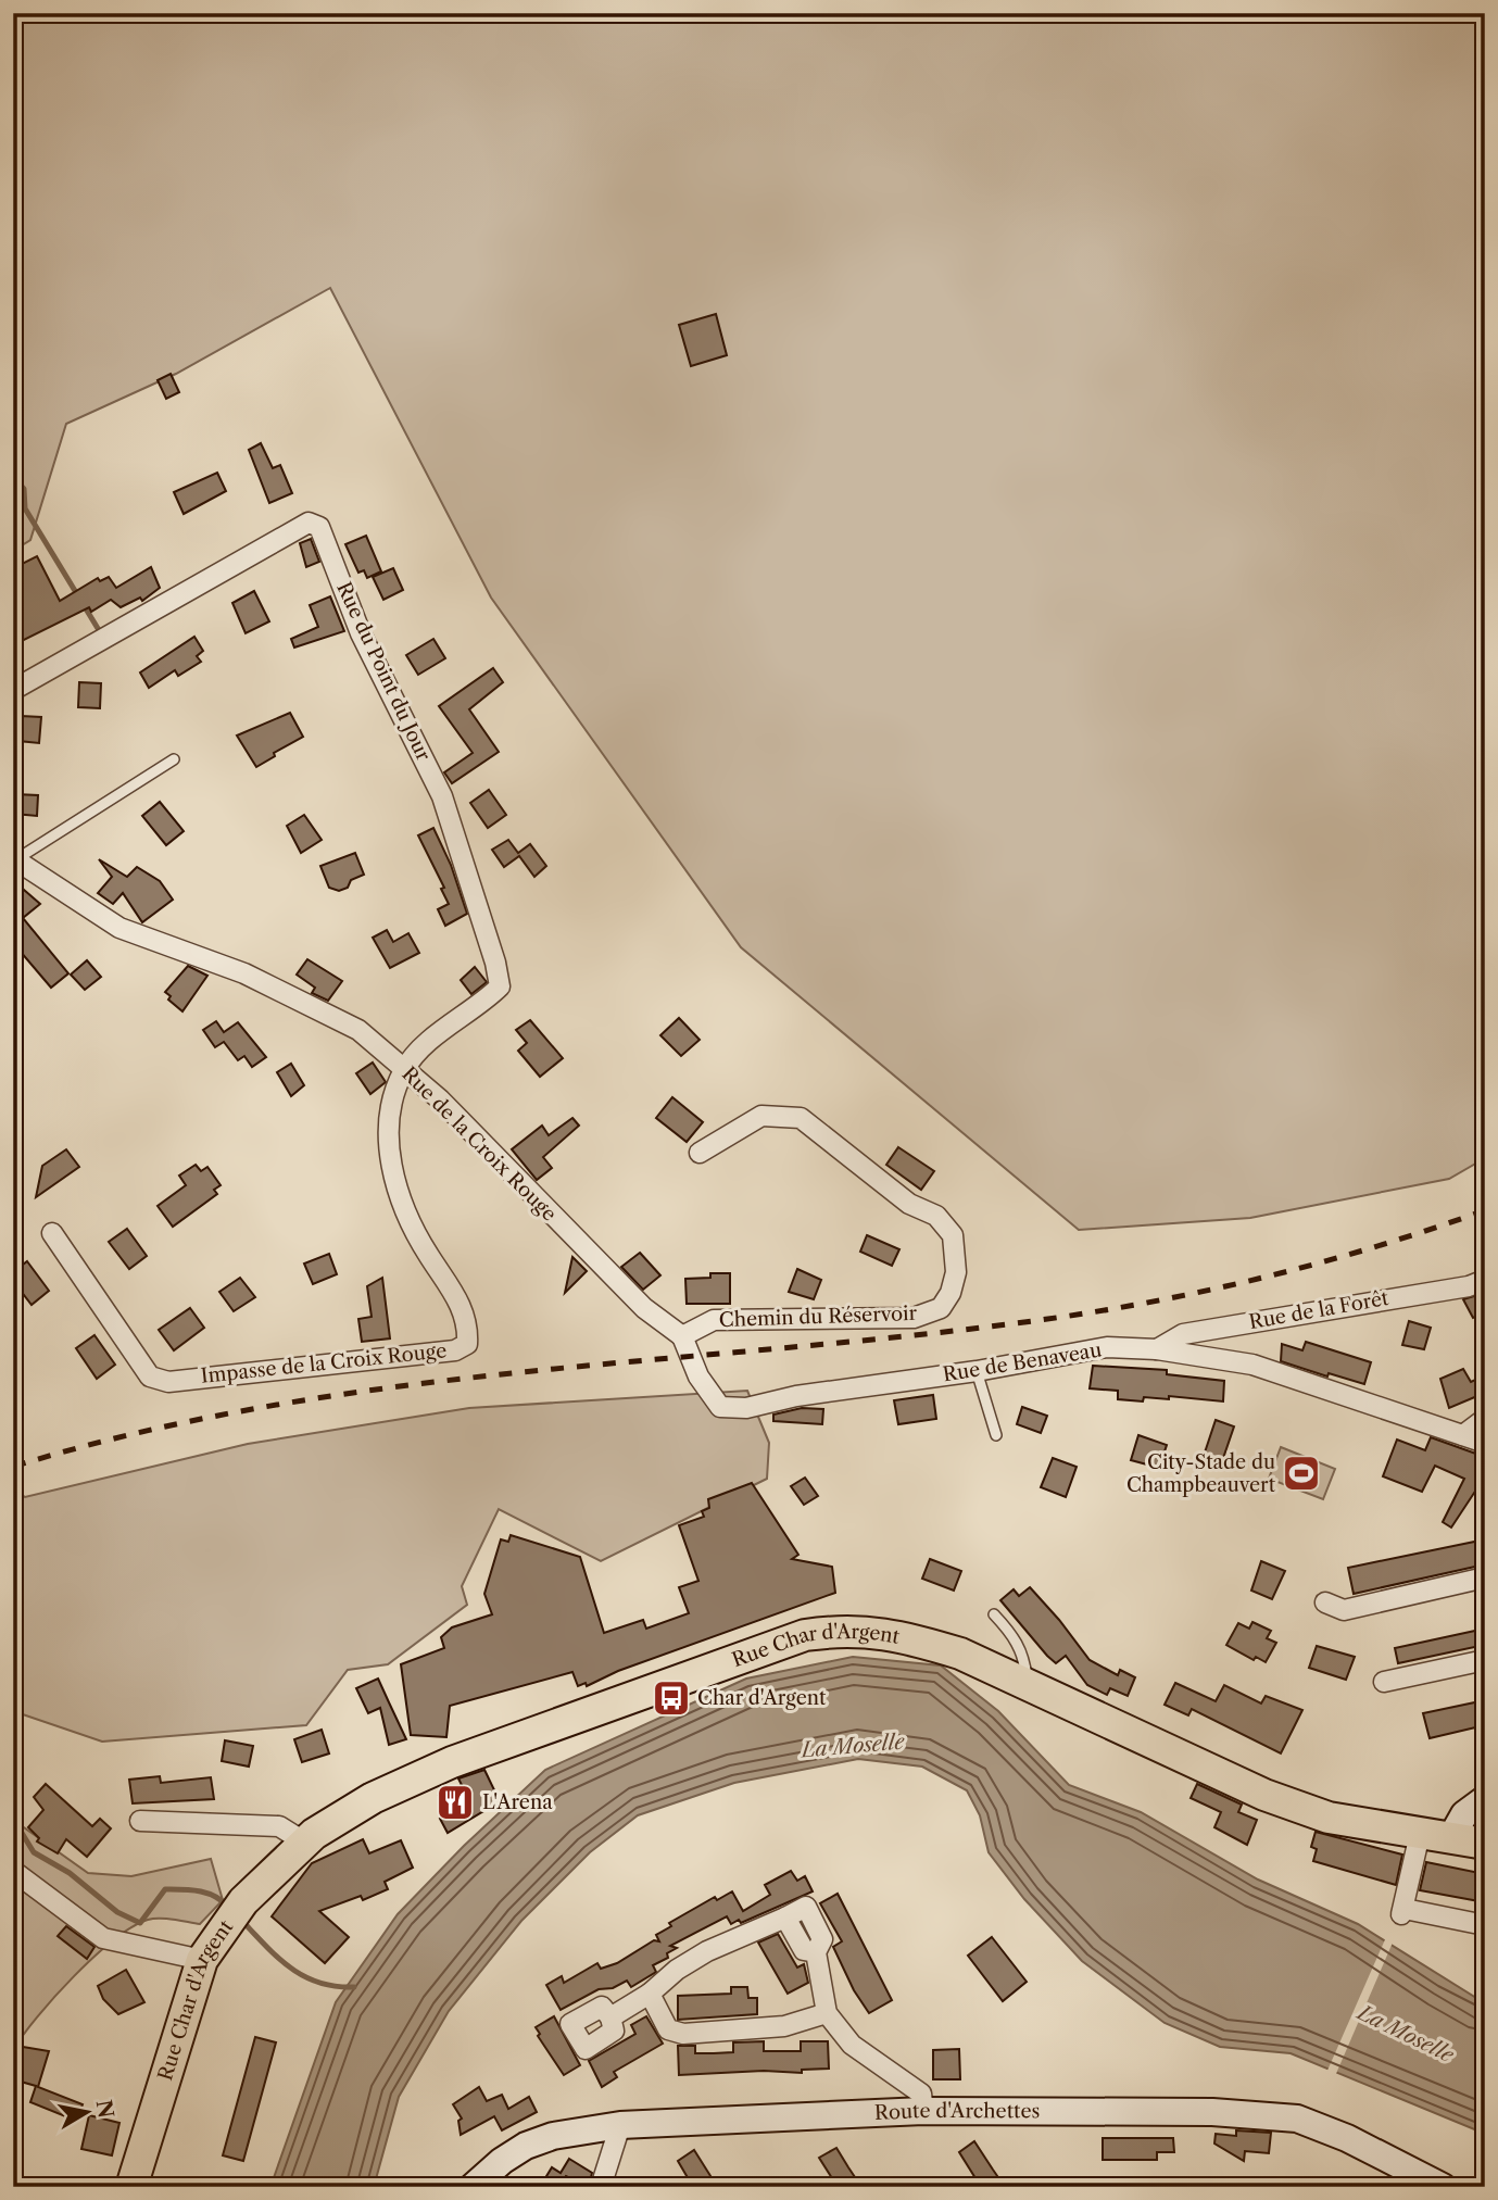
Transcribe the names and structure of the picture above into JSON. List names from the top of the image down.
{
  "streets": {
    "main road": ["Rue Char d'Argent"],
    "street": [
      "Rue du Point du Jour",
      "Rue de la Croix Rouge",
      "Rue de la Forêt",
      "Chemin du Réservoir",
      "Rue de Benaveau",
      "Impasse de la Croix Rouge",
      "Route d'Archettes"
    ]
  },
  "crossings": [
    ["Rue du Point du Jour", "Rue de la Croix Rouge"],
    ["Rue du Point du Jour", "Impasse de la Croix Rouge"],
    ["Rue de la Croix Rouge", "Chemin du Réservoir"],
    ["Rue de la Croix Rouge", "Rue de Benaveau"],
    ["Rue de la Croix Rouge", "Impasse de la Croix Rouge"],
    ["Rue de la Forêt", "Rue de Benaveau"],
    ["Chemin du Réservoir", "Rue de Benaveau"]
  ],
  "water": ["La Moselle"],
  "places": {
    "sports": ["City-Stade du Champbeauvert"],
    "bus stop": ["Char d'Argent"],
    "restaurant": ["L'Arena"]
  },
  "north": "right"
}
